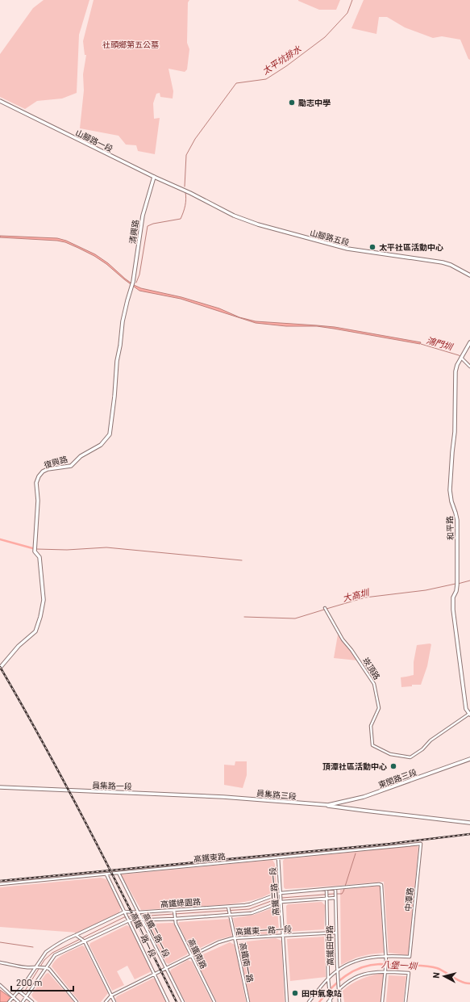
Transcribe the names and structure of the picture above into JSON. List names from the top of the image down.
{
  "streets": {
    "street": [
      "山腳路一段",
      "清興路",
      "山腳路五段",
      "復興路",
      "和平路",
      "崁頂路",
      "東閔路三段",
      "員集路一段",
      "員集路三段",
      "高鐵東路",
      "高鐵三路一段",
      "中潭路",
      "高鐵綠園路",
      "高鐵東一路一段",
      "高鐵一路一段",
      "高鐵二路一段",
      "高鐵田中路",
      "高鐵南路",
      "高鐵南一路"
    ]
  },
  "crossings": [
    ["山腳路一段", "清興路"],
    ["山腳路一段", "山腳路五段"],
    ["清興路", "復興路"],
    ["和平路", "崁頂路"],
    ["東閔路三段", "員集路三段"],
    ["員集路一段", "員集路三段"],
    ["高鐵東路", "高鐵三路一段"],
    ["高鐵東路", "中潭路"],
    ["高鐵東路", "高鐵一路一段"],
    ["高鐵東路", "高鐵二路一段"],
    ["高鐵三路一段", "高鐵綠園路"],
    ["高鐵三路一段", "高鐵東一路一段"],
    ["中潭路", "高鐵綠園路"],
    ["高鐵綠園路", "高鐵一路一段"],
    ["高鐵綠園路", "高鐵二路一段"],
    ["高鐵綠園路", "高鐵田中路"],
    ["高鐵綠園路", "高鐵南路"],
    ["高鐵綠園路", "高鐵南一路"],
    ["高鐵東一路一段", "高鐵一路一段"],
    ["高鐵東一路一段", "高鐵二路一段"],
    ["高鐵東一路一段", "高鐵田中路"],
    ["高鐵東一路一段", "高鐵南路"],
    ["高鐵東一路一段", "高鐵南一路"]
  ],
  "water": [
    "太平坑排水",
    "鴻門圳",
    "大高圳",
    "八堡一圳"
  ],
  "parks": ["社頭鄉第五公墓"],
  "places": [
    "勵志中學",
    "太平社區活動中心",
    "頂潭社區活動中心",
    "田中氣象站"
  ],
  "scale_bar": "200 m",
  "north": "left"
}
